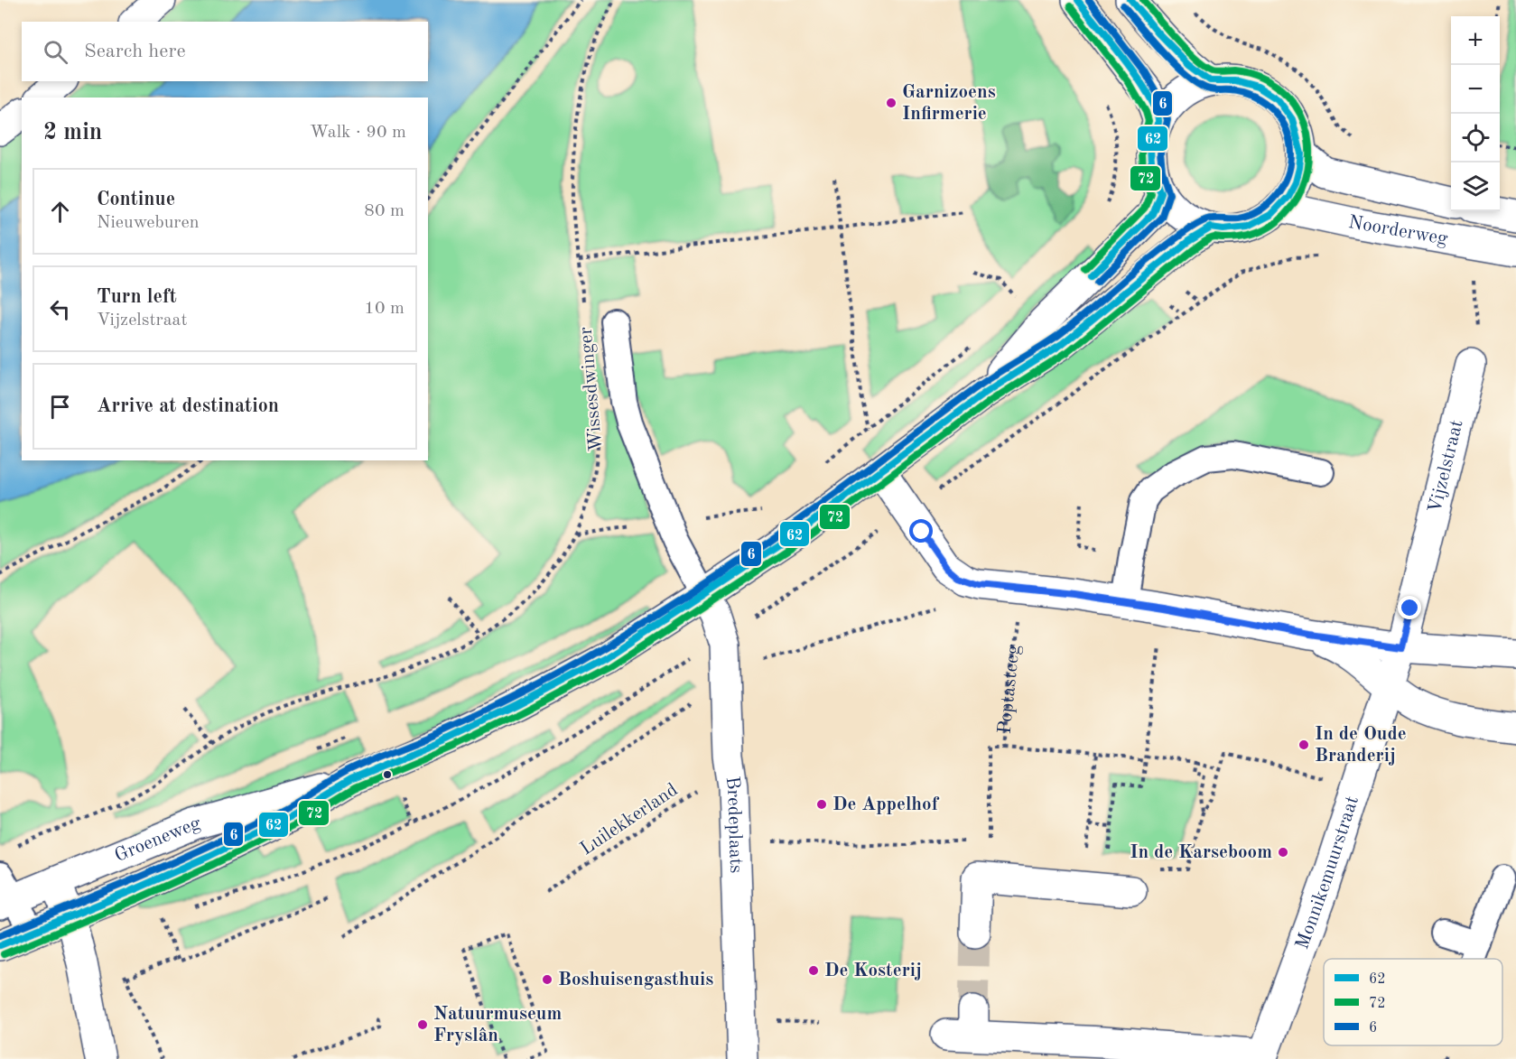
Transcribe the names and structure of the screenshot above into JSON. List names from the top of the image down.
{
  "streets": {
    "main road": [
      "Noorderweg",
      "Vijzelstraat",
      "Bredeplaats",
      "Groeneweg",
      "Monnikemuurstraat"
    ],
    "lane": ["Wissesdwinger"],
    "path": ["Poptasteeg", "Luilekkerland"]
  },
  "crossings": [
    ["Noorderweg", "Groeneweg"],
    ["Wissesdwinger", "Bredeplaats"],
    ["Wissesdwinger", "Groeneweg"],
    ["Vijzelstraat", "Monnikemuurstraat"],
    ["Luilekkerland", "Bredeplaats"],
    ["Bredeplaats", "Groeneweg"]
  ],
  "places": [
    "Garnizoens Infirmerie",
    "In de Oude Branderij",
    "De Appelhof",
    "In de Karseboom",
    "De Kosterij",
    "Boshuisengasthuis",
    "Natuurmuseum Fryslân"
  ],
  "lines": ["transit line 62", "transit line 72", "transit line 6"],
  "legend": ["62", "72", "6"],
  "page": {
    "map_buttons": ["+", "−"],
    "search": "Search here",
    "heading": ["2 min", "Walk · 90 m"],
    "list": [
      ["Continue", "Nieuweburen", "80 m"],
      ["Turn left", "Vijzelstraat", "10 m"],
      "Arrive at destination"
    ]
  }
}
